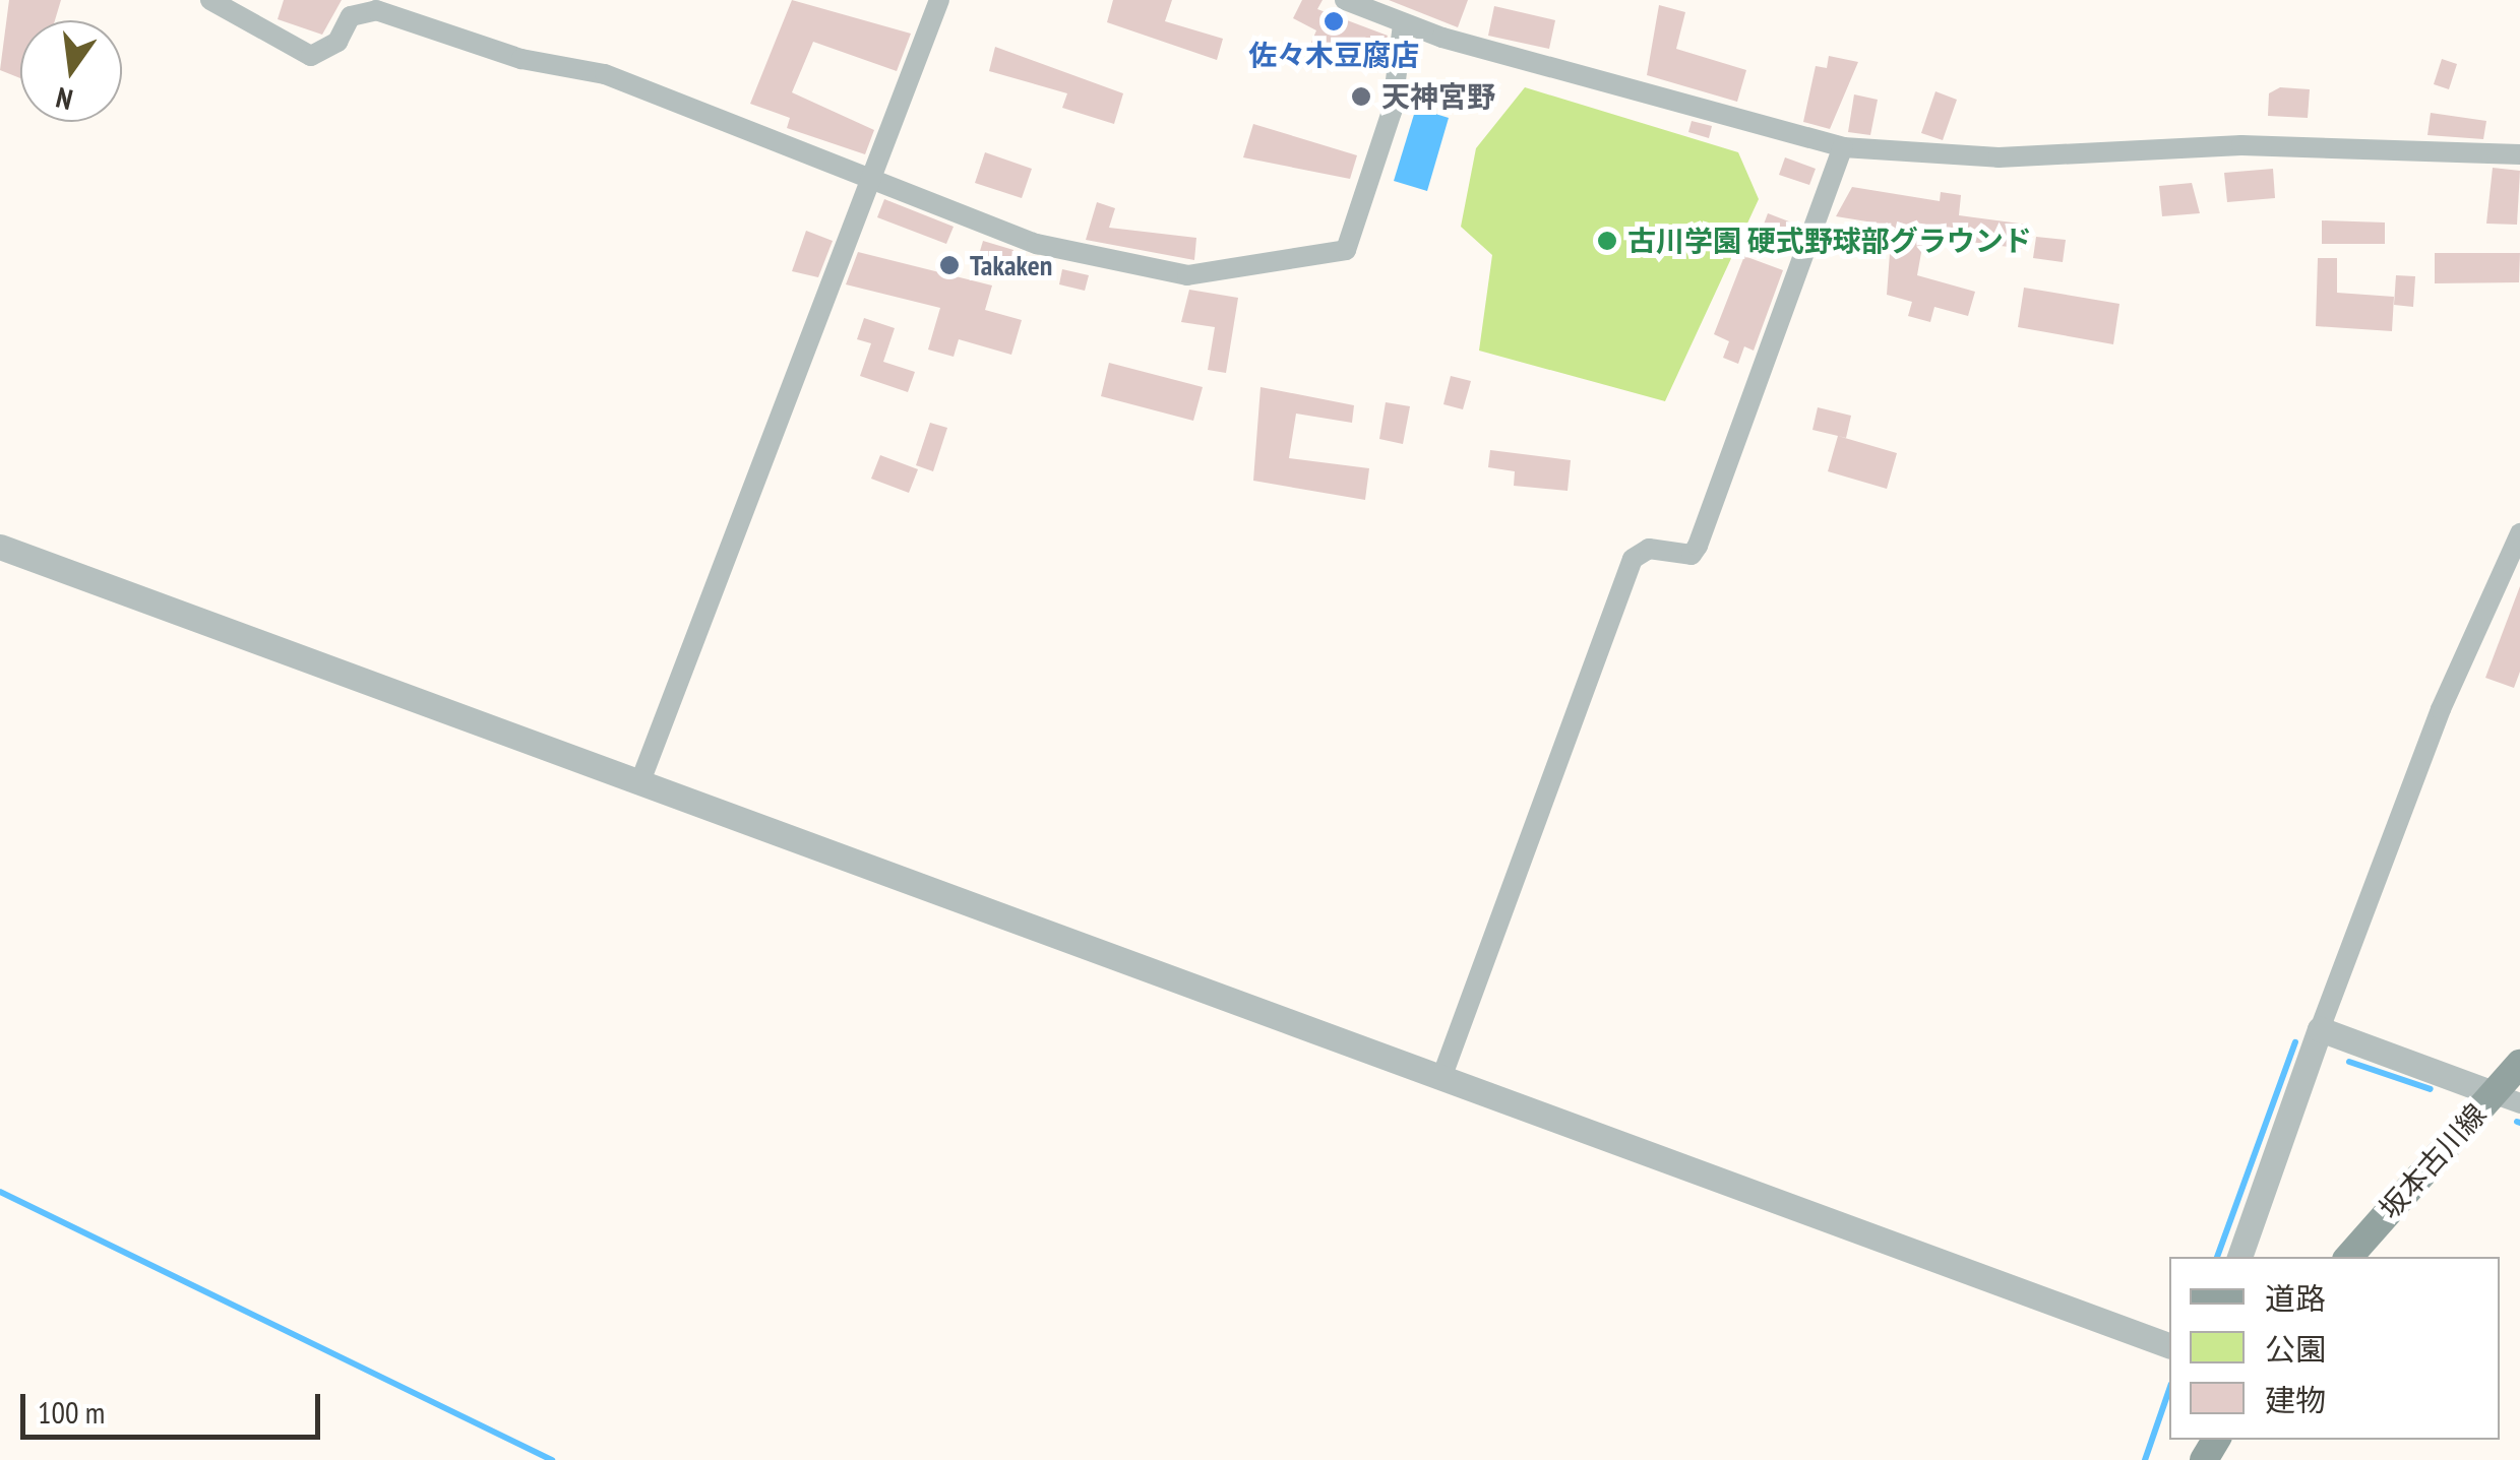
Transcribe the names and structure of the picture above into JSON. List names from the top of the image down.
{
  "streets": {
    "main road": ["坂本古川線"]
  },
  "places": [
    "佐々木豆腐店",
    "天神宮野",
    "古川学園 硬式野球部グラウンド",
    "Takaken"
  ],
  "legend": ["道路", "公園", "建物"],
  "scale_bar": "100 m",
  "north": "bottom"
}
